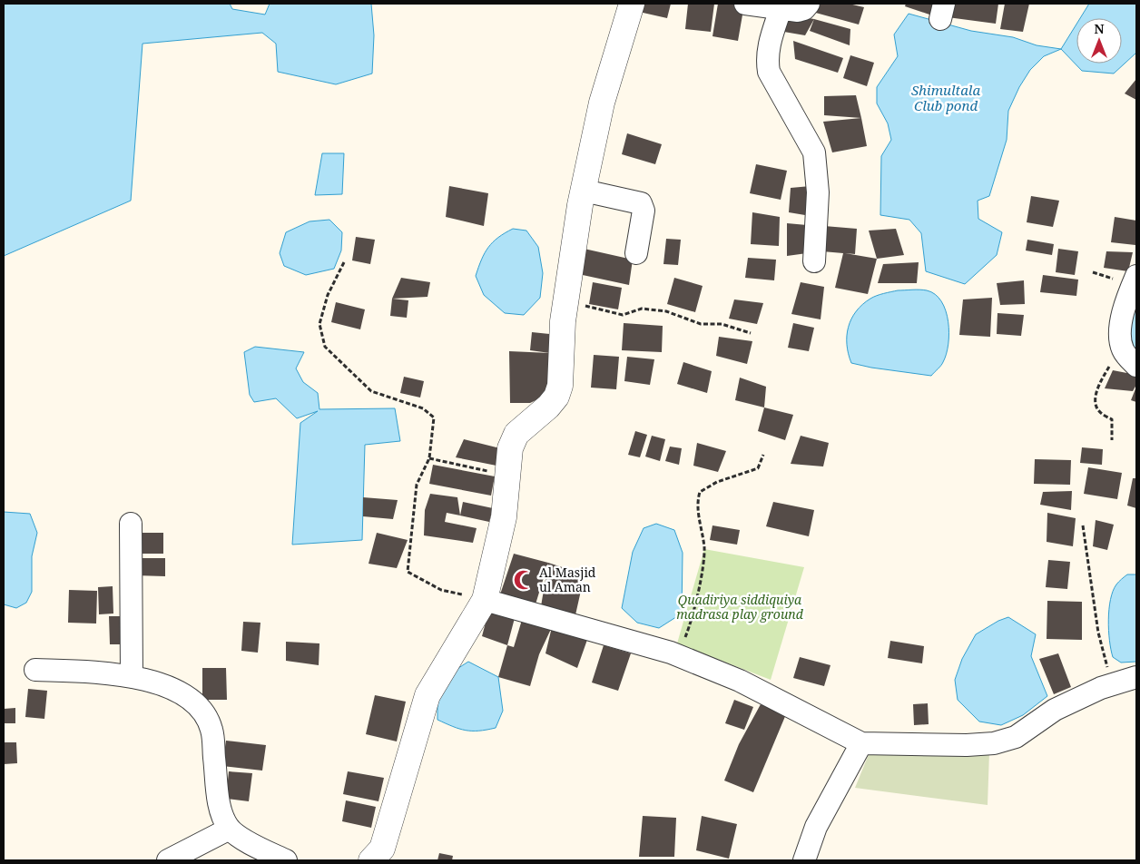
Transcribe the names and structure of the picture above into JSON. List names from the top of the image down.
{
  "water": ["Shimultala Club pond"],
  "parks": ["Quadiriya siddiquiya madrasa play ground"],
  "places": {
    "mosque": ["Al Masjid ul Aman"]
  },
  "north": "top"
}
